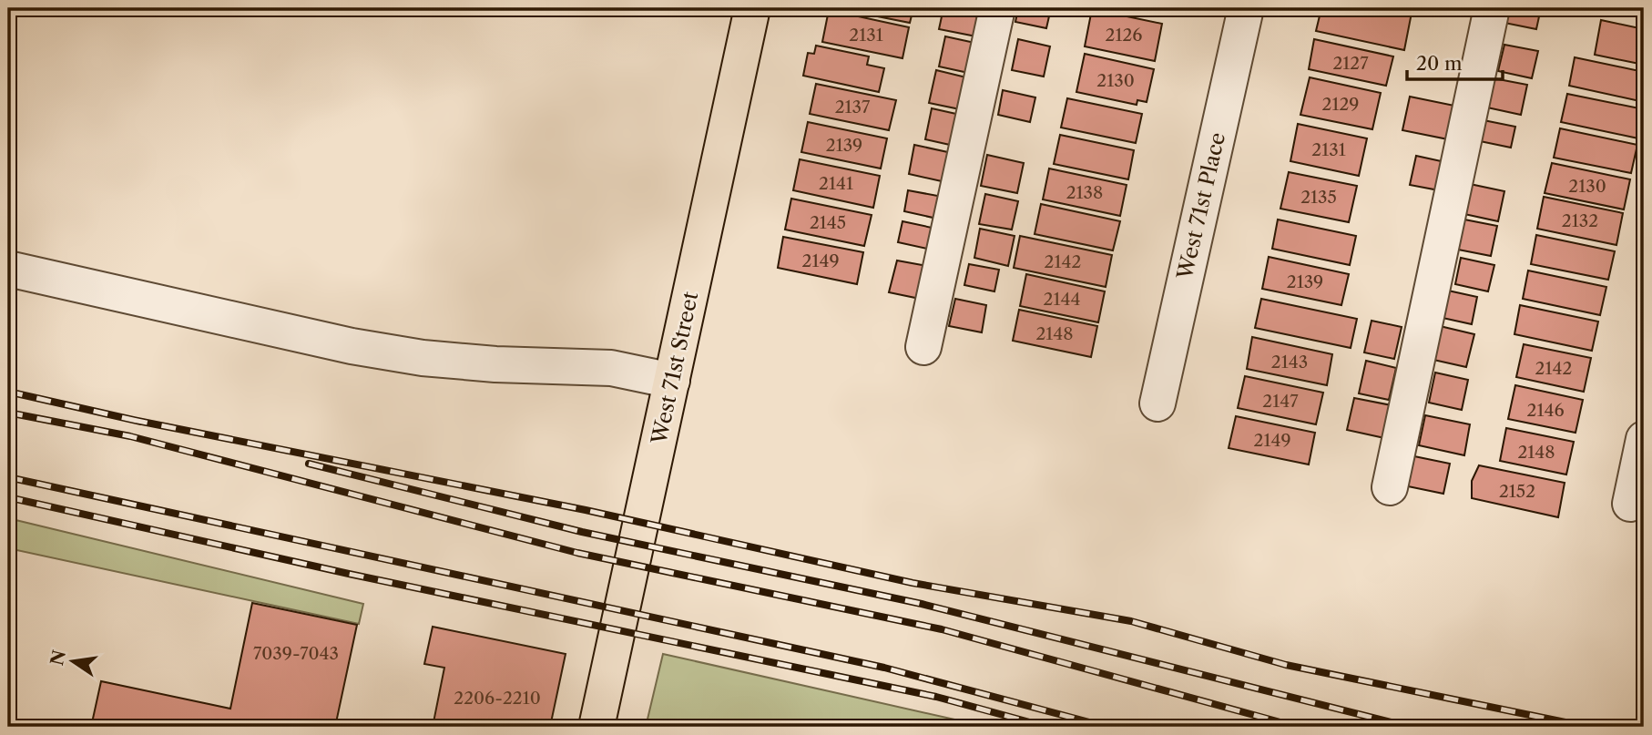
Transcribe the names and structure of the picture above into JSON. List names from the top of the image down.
{
  "streets": {
    "main road": ["West 71st Street"],
    "street": ["West 71st Place"]
  },
  "house_numbers": [
    "2131",
    "2126",
    "2127",
    "2130",
    "2129",
    "2137",
    "2139",
    "2131",
    "2141",
    "2130",
    "2138",
    "2135",
    "2132",
    "2145",
    "2149",
    "2142",
    "2139",
    "2144",
    "2148",
    "2143",
    "2142",
    "2147",
    "2146",
    "2149",
    "2148",
    "2152",
    "7039-7043",
    "2206-2210"
  ],
  "scale_bar": "20 m",
  "north": "left"
}
